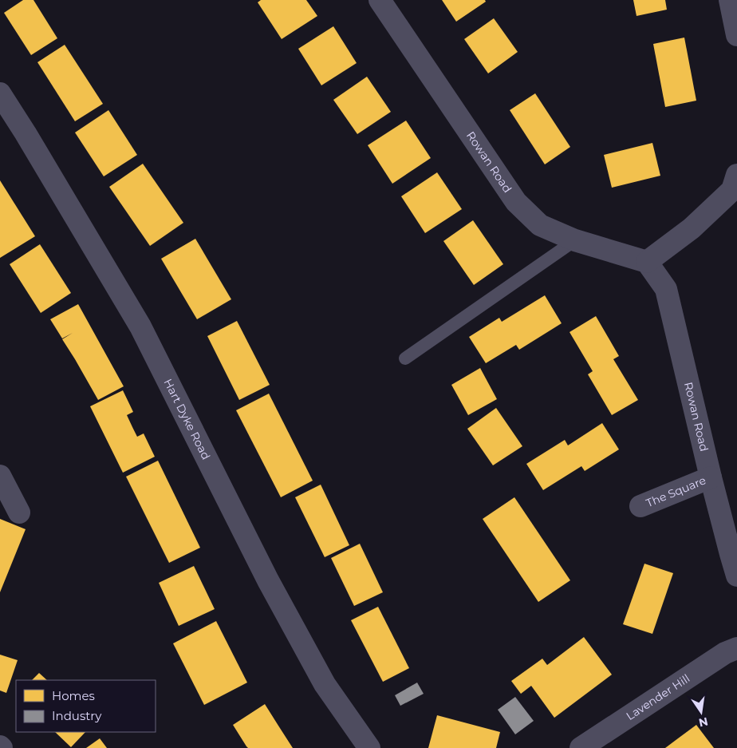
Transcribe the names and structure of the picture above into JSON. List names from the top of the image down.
{
  "streets": {
    "street": [
      "Rowan Road",
      "Hart Dyke Road",
      "The Square",
      "Lavender Hill"
    ]
  },
  "crossings": [
    ["Rowan Road", "The Square"]
  ],
  "legend": ["Homes", "Industry"],
  "north": "bottom"
}
